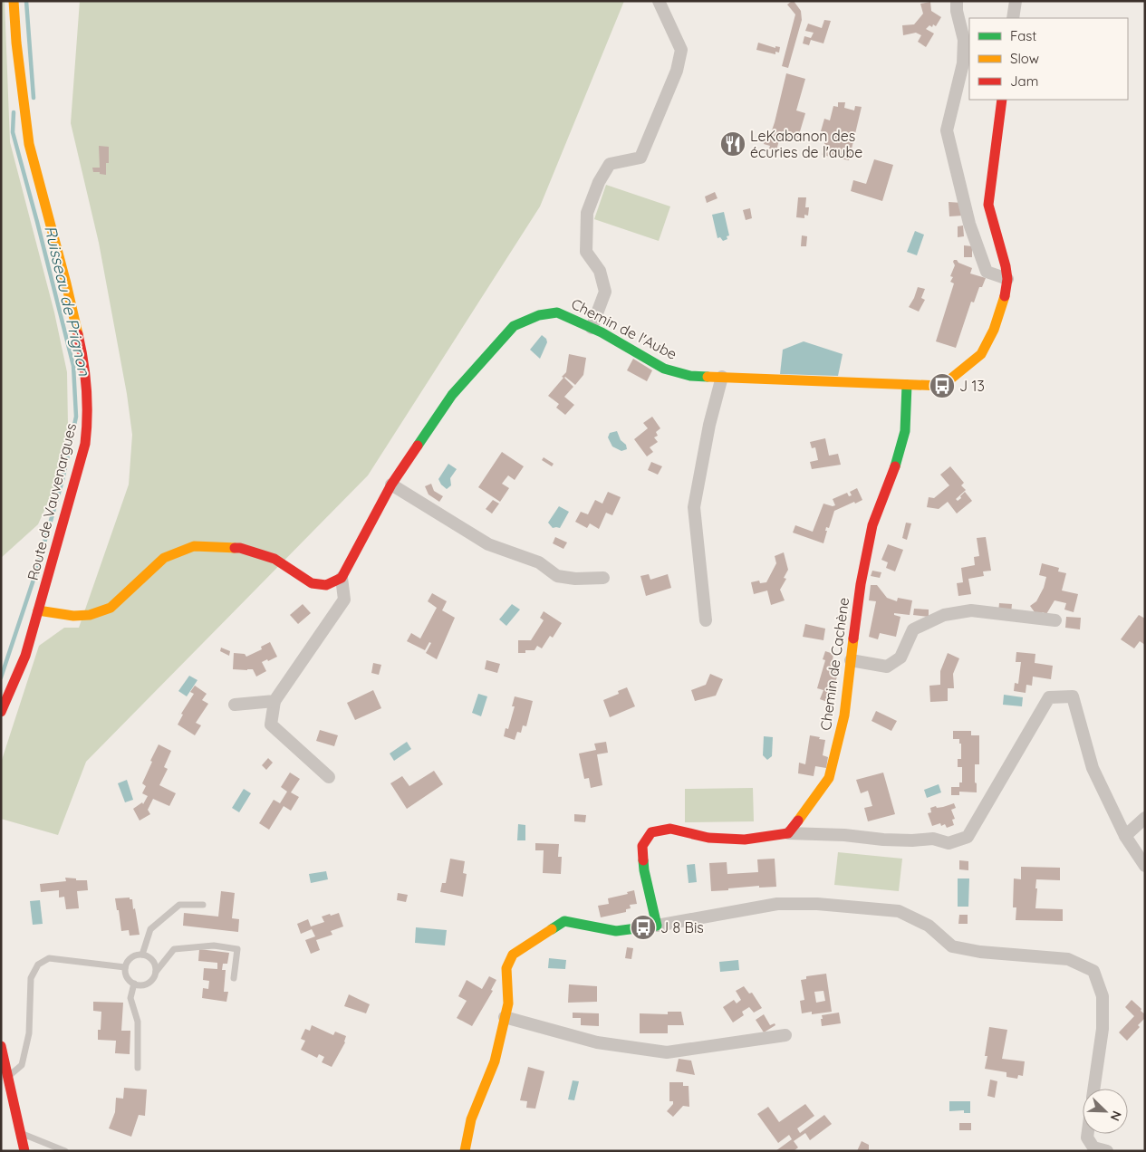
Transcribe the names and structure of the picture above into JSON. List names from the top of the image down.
{
  "streets": {
    "street": ["Chemin de l'Aube", "Route de Vauvenargues", "Chemin de Cachène"]
  },
  "crossings": [
    ["Chemin de l'Aube", "Chemin de Cachène"]
  ],
  "water": ["Ruisseau de Prignon"],
  "places": {
    "restaurant": ["LeKabanon des écuries de l'aube"],
    "bus stop": ["J 13", "J 8 Bis"]
  },
  "legend": ["Fast", "Slow", "Jam"],
  "north": "bottom right"
}
